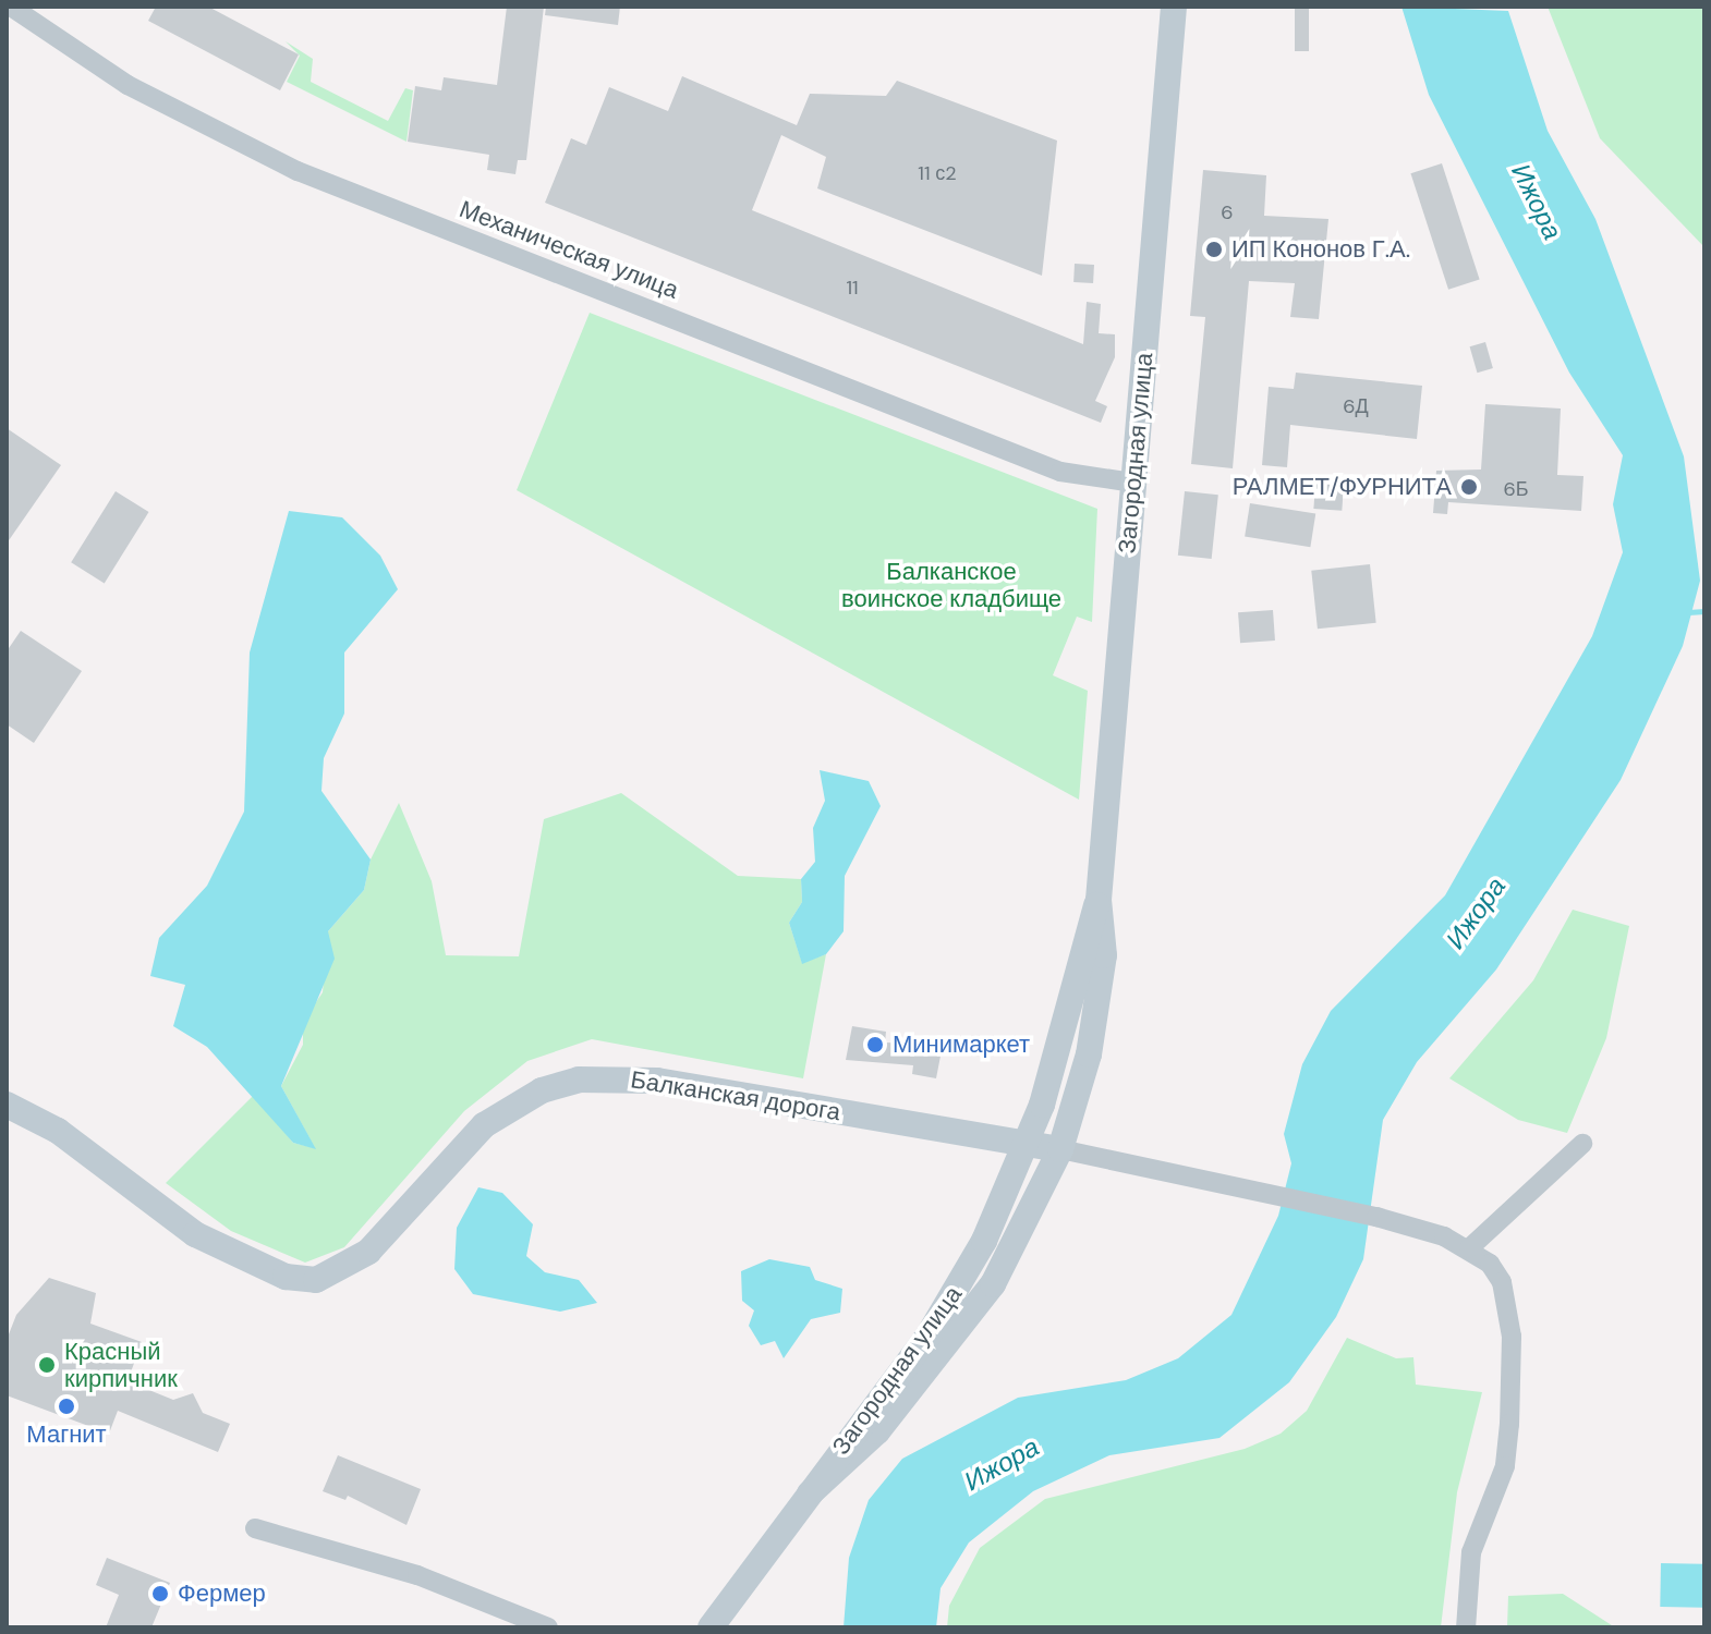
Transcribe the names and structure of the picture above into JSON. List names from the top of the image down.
{
  "streets": {
    "main road": ["Загородная улица", "Балканская дорога"],
    "street": ["Механическая улица"]
  },
  "crossings": [
    ["Механическая улица", "Загородная улица"],
    ["Загородная улица", "Балканская дорога"]
  ],
  "water": ["Ижора"],
  "parks": ["Балканское воинское кладбище"],
  "places": [
    "ИП Кононов Г.А.",
    "РАЛМЕТ/ФУРНИТА",
    "Минимаркет",
    "Красный кирпичник",
    "Магнит",
    "Фермер"
  ],
  "house_numbers": [
    "11 с2",
    "6",
    "11",
    "6Д",
    "6Б"
  ]
}
